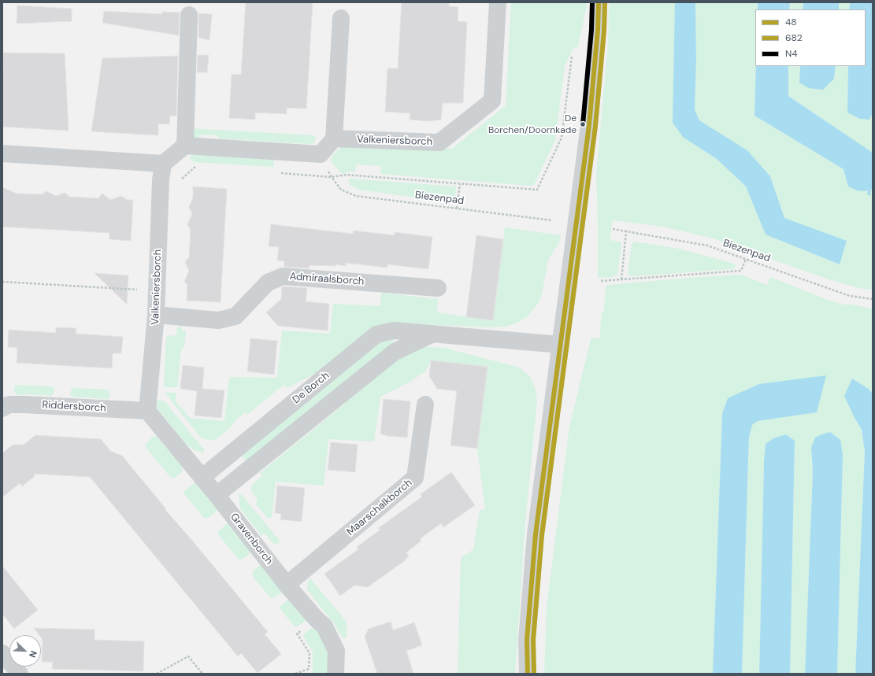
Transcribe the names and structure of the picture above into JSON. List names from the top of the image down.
{
  "streets": {
    "street": [
      "Valkeniersborch",
      "Admiraalsborch",
      "De Borch",
      "Riddersborch",
      "Maarschalkborch",
      "Gravenborch"
    ],
    "path": ["Biezenpad"]
  },
  "crossings": [
    ["Valkeniersborch", "Admiraalsborch"],
    ["Valkeniersborch", "Riddersborch"],
    ["Valkeniersborch", "Gravenborch"],
    ["De Borch", "Gravenborch"],
    ["Riddersborch", "Gravenborch"],
    ["Maarschalkborch", "Gravenborch"]
  ],
  "places": ["De Borchen/Doornkade"],
  "lines": ["transit line 48", "transit line 682", "transit line N4"],
  "legend": ["48", "682", "N4"],
  "north": "bottom right"
}
